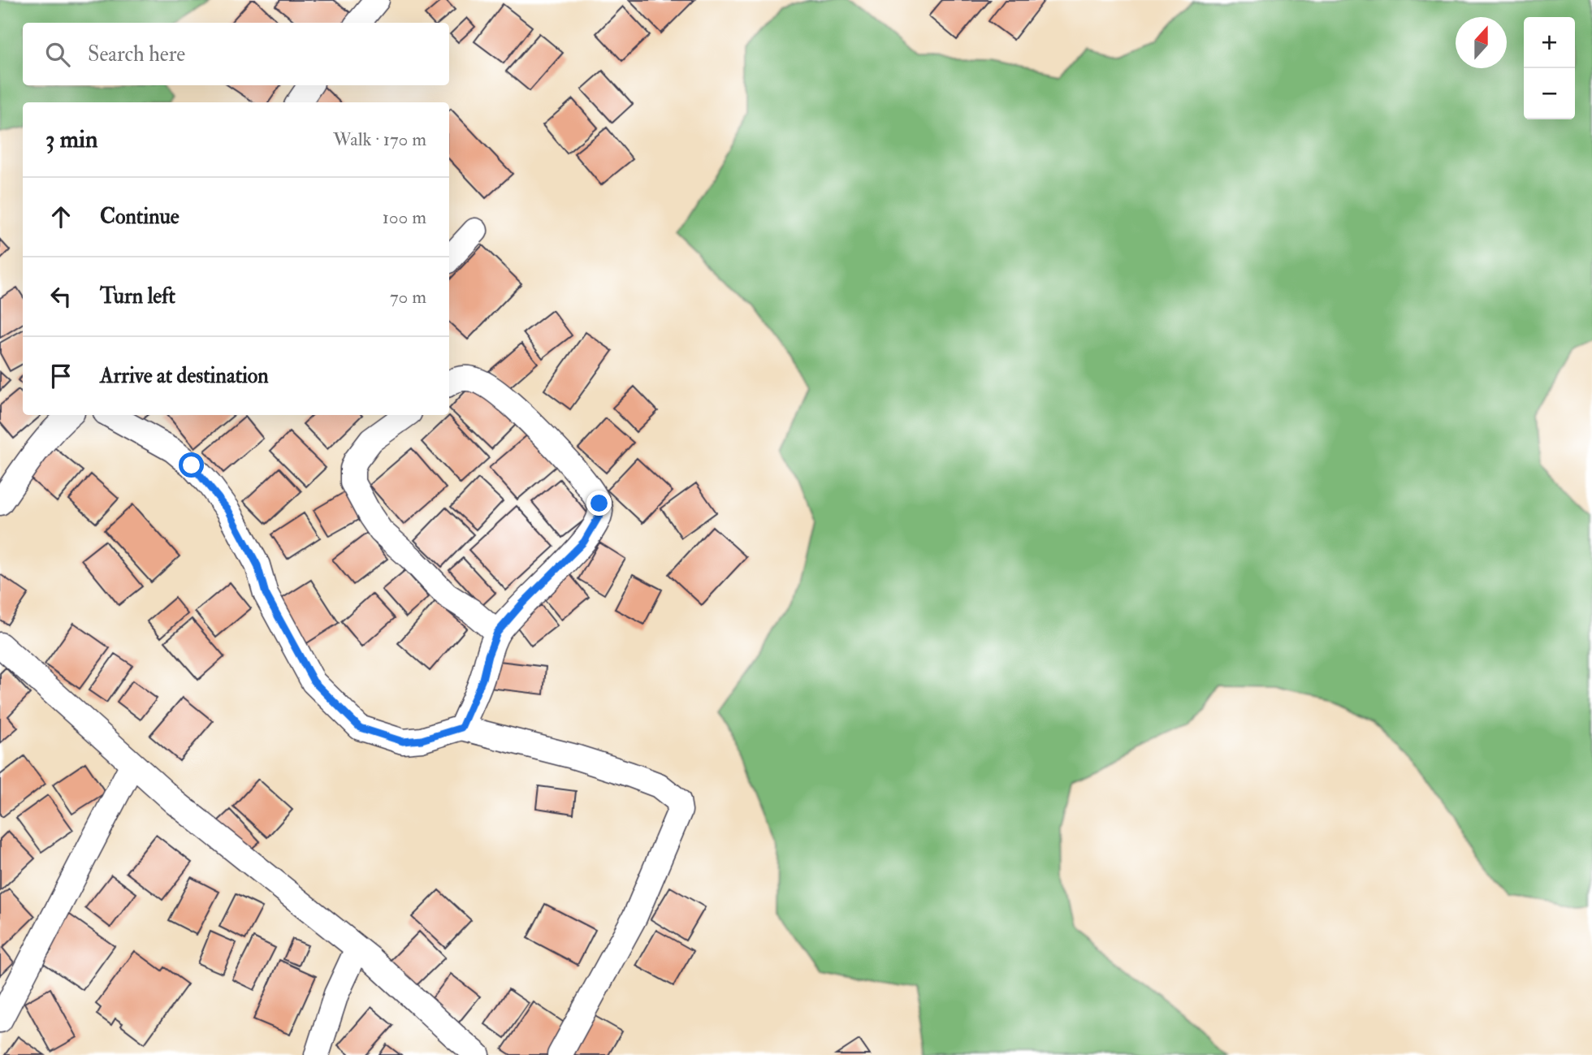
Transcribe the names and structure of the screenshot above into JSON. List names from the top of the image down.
{
  "north": "top",
  "page": {
    "map_buttons": ["+", "−"],
    "search": "Search here",
    "heading": ["3 min", "Walk · 170 m"],
    "list": [
      ["Continue", "100 m"],
      ["Turn left", "70 m"],
      "Arrive at destination"
    ]
  }
}
